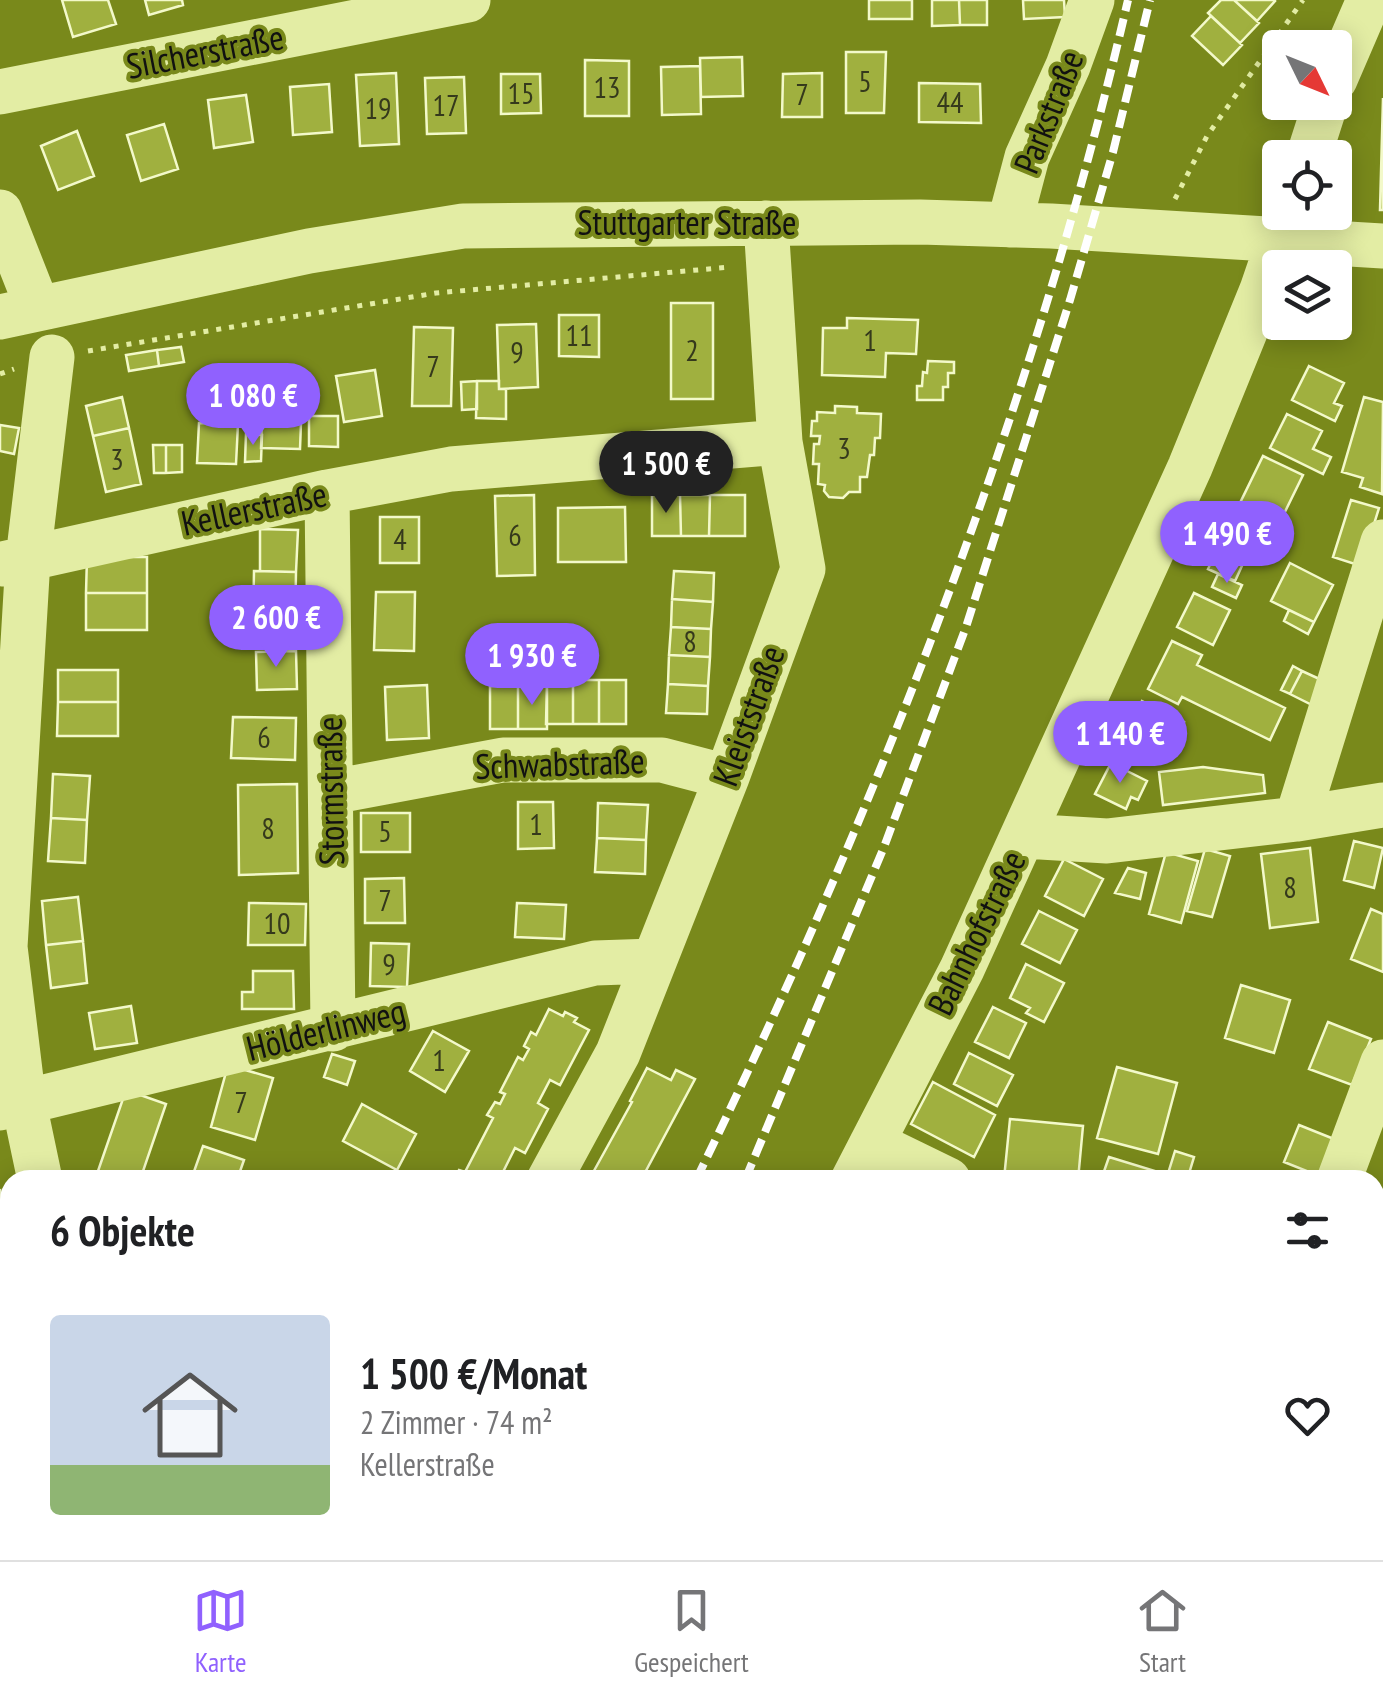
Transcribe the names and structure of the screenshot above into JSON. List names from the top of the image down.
{
  "streets": {
    "street": [
      "Silcherstraße",
      "Parkstraße",
      "Stuttgarter Straße",
      "Kellerstraße",
      "Kleiststraße",
      "Schwabstraße",
      "Stormstraße",
      "Bahnhofstraße",
      "Hölderlinweg"
    ]
  },
  "crossings": [
    ["Parkstraße", "Stuttgarter Straße"],
    ["Stuttgarter Straße", "Kleiststraße"],
    ["Kellerstraße", "Kleiststraße"],
    ["Kellerstraße", "Stormstraße"],
    ["Kleiststraße", "Schwabstraße"],
    ["Kleiststraße", "Hölderlinweg"],
    ["Schwabstraße", "Stormstraße"],
    ["Stormstraße", "Hölderlinweg"]
  ],
  "house_numbers": [
    "5",
    "13",
    "15",
    "7",
    "44",
    "17",
    "19",
    "11",
    "1",
    "2",
    "9",
    "7",
    "3",
    "3",
    "6",
    "4",
    "8",
    "6",
    "1",
    "8",
    "5",
    "8",
    "7",
    "10",
    "9",
    "1",
    "7"
  ],
  "north": "bottom right",
  "page": {
    "price": [
      "1 080 €",
      "1 500 €",
      "1 490 €",
      "2 600 €",
      "1 930 €",
      "1 140 €"
    ],
    "heading": "6 Objekte",
    "list": [
      {
        "name": "1 500 €/Monat",
        "note": "2 Zimmer · 74 m² · Kellerstraße"
      }
    ],
    "tabs": ["Karte", "Gespeichert", "Start"]
  }
}
